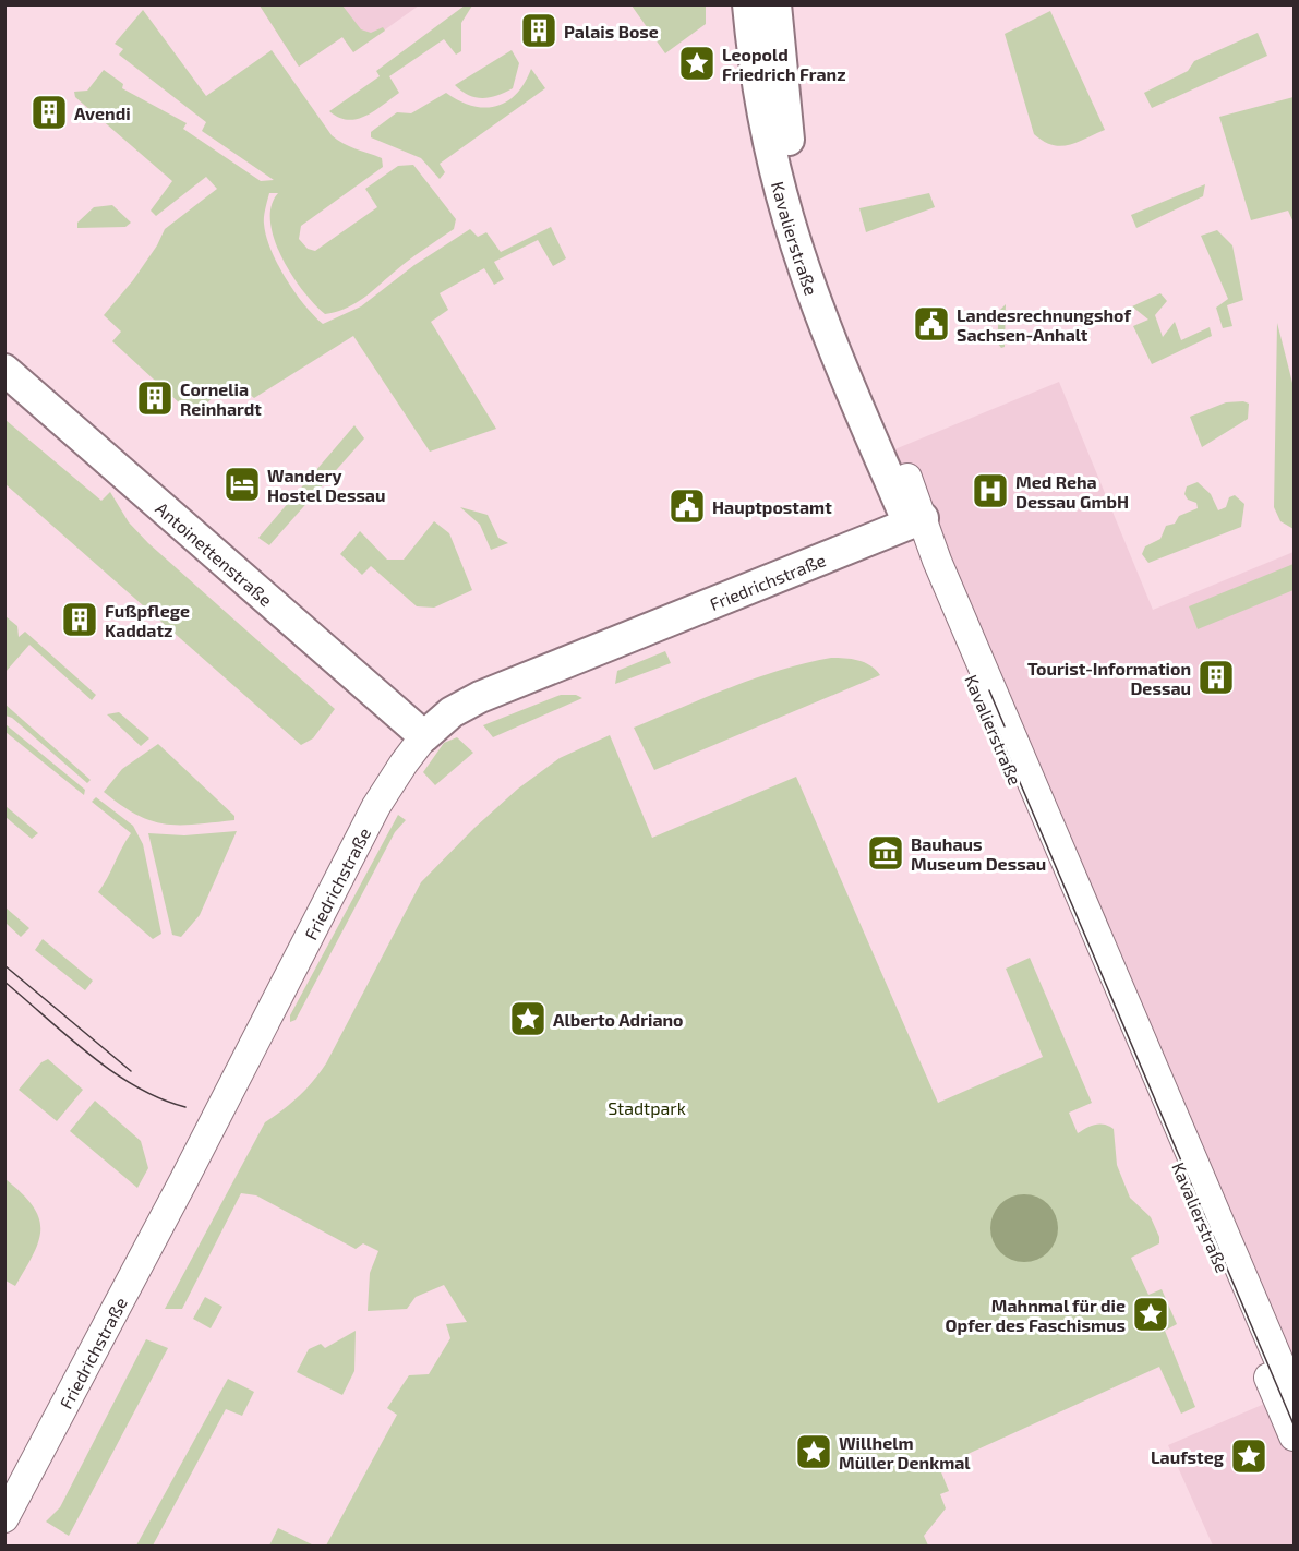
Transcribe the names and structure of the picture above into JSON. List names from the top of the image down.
{
  "streets": {
    "main road": ["Kavalierstraße", "Antoinettenstraße", "Friedrichstraße"]
  },
  "crossings": [
    ["Kavalierstraße", "Friedrichstraße"],
    ["Antoinettenstraße", "Friedrichstraße"]
  ],
  "parks": ["Stadtpark"],
  "places": {
    "building": [
      "Palais Bose",
      "Avendi",
      "Cornelia Reinhardt",
      "Fußpflege Kaddatz",
      "Tourist-Information Dessau"
    ],
    "place": [
      "Leopold Friedrich Franz",
      "Alberto Adriano",
      "Mahnmal für die Opfer des Faschismus",
      "Willhelm Müller Denkmal",
      "Laufsteg"
    ],
    "public building": ["Landesrechnungshof Sachsen-Anhalt", "Hauptpostamt"],
    "hotel": ["Wandery Hostel Dessau"],
    "hospital": ["Med Reha Dessau GmbH"],
    "museum": ["Bauhaus Museum Dessau"]
  }
}
